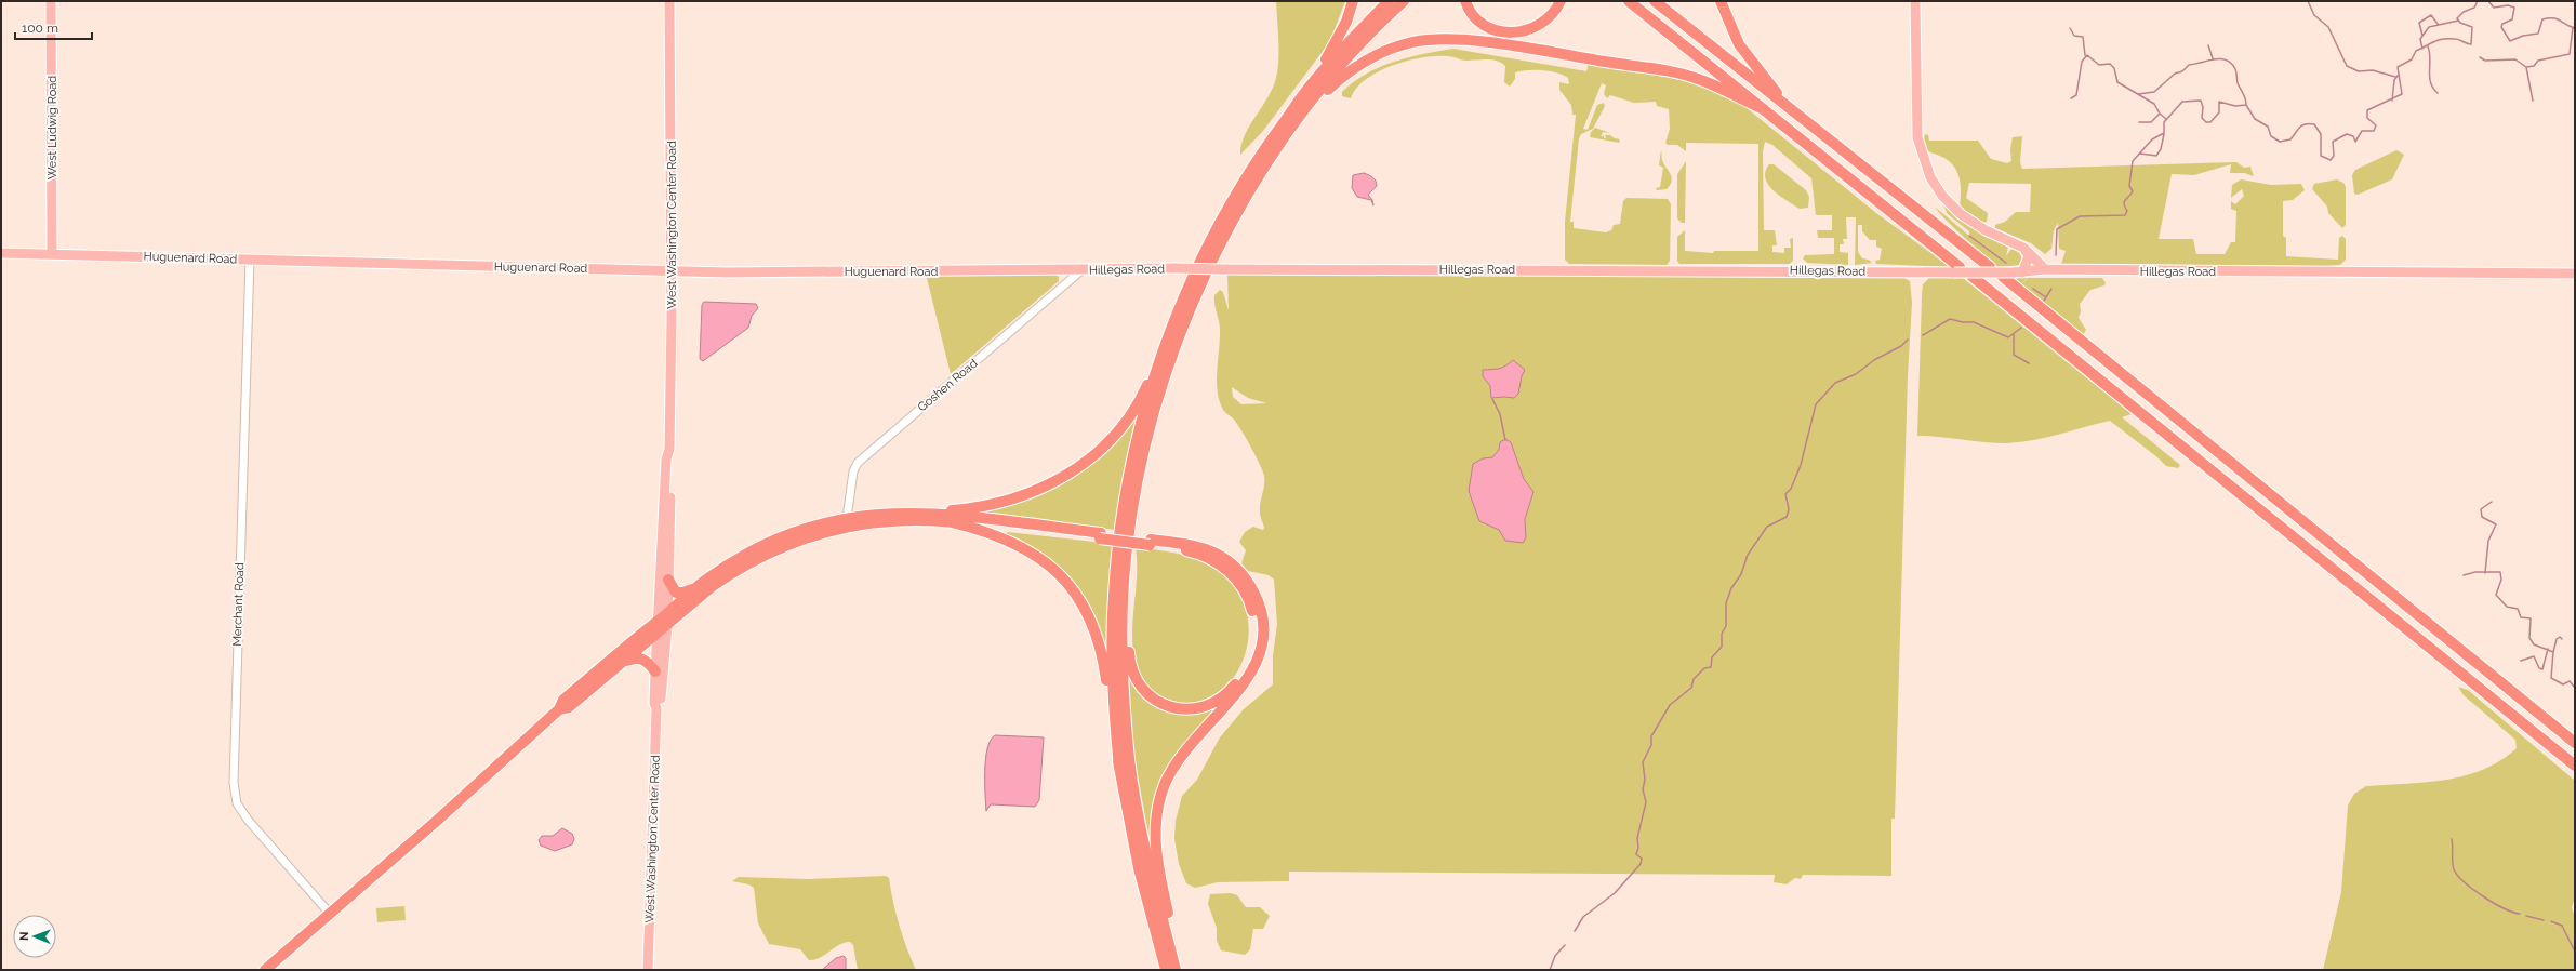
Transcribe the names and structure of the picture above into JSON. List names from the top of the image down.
{
  "streets": {
    "main road": [
      "West Ludwig Road",
      "West Washington Center Road",
      "Huguenard Road",
      "Hillegas Road"
    ],
    "street": ["Goshen Road", "Merchant Road"]
  },
  "crossings": [
    ["West Ludwig Road", "Huguenard Road"],
    ["West Washington Center Road", "Huguenard Road"],
    ["Huguenard Road", "Hillegas Road"],
    ["Huguenard Road", "Goshen Road"],
    ["Huguenard Road", "Merchant Road"],
    ["Hillegas Road", "Goshen Road"]
  ],
  "scale_bar": "100 m",
  "north": "left"
}
